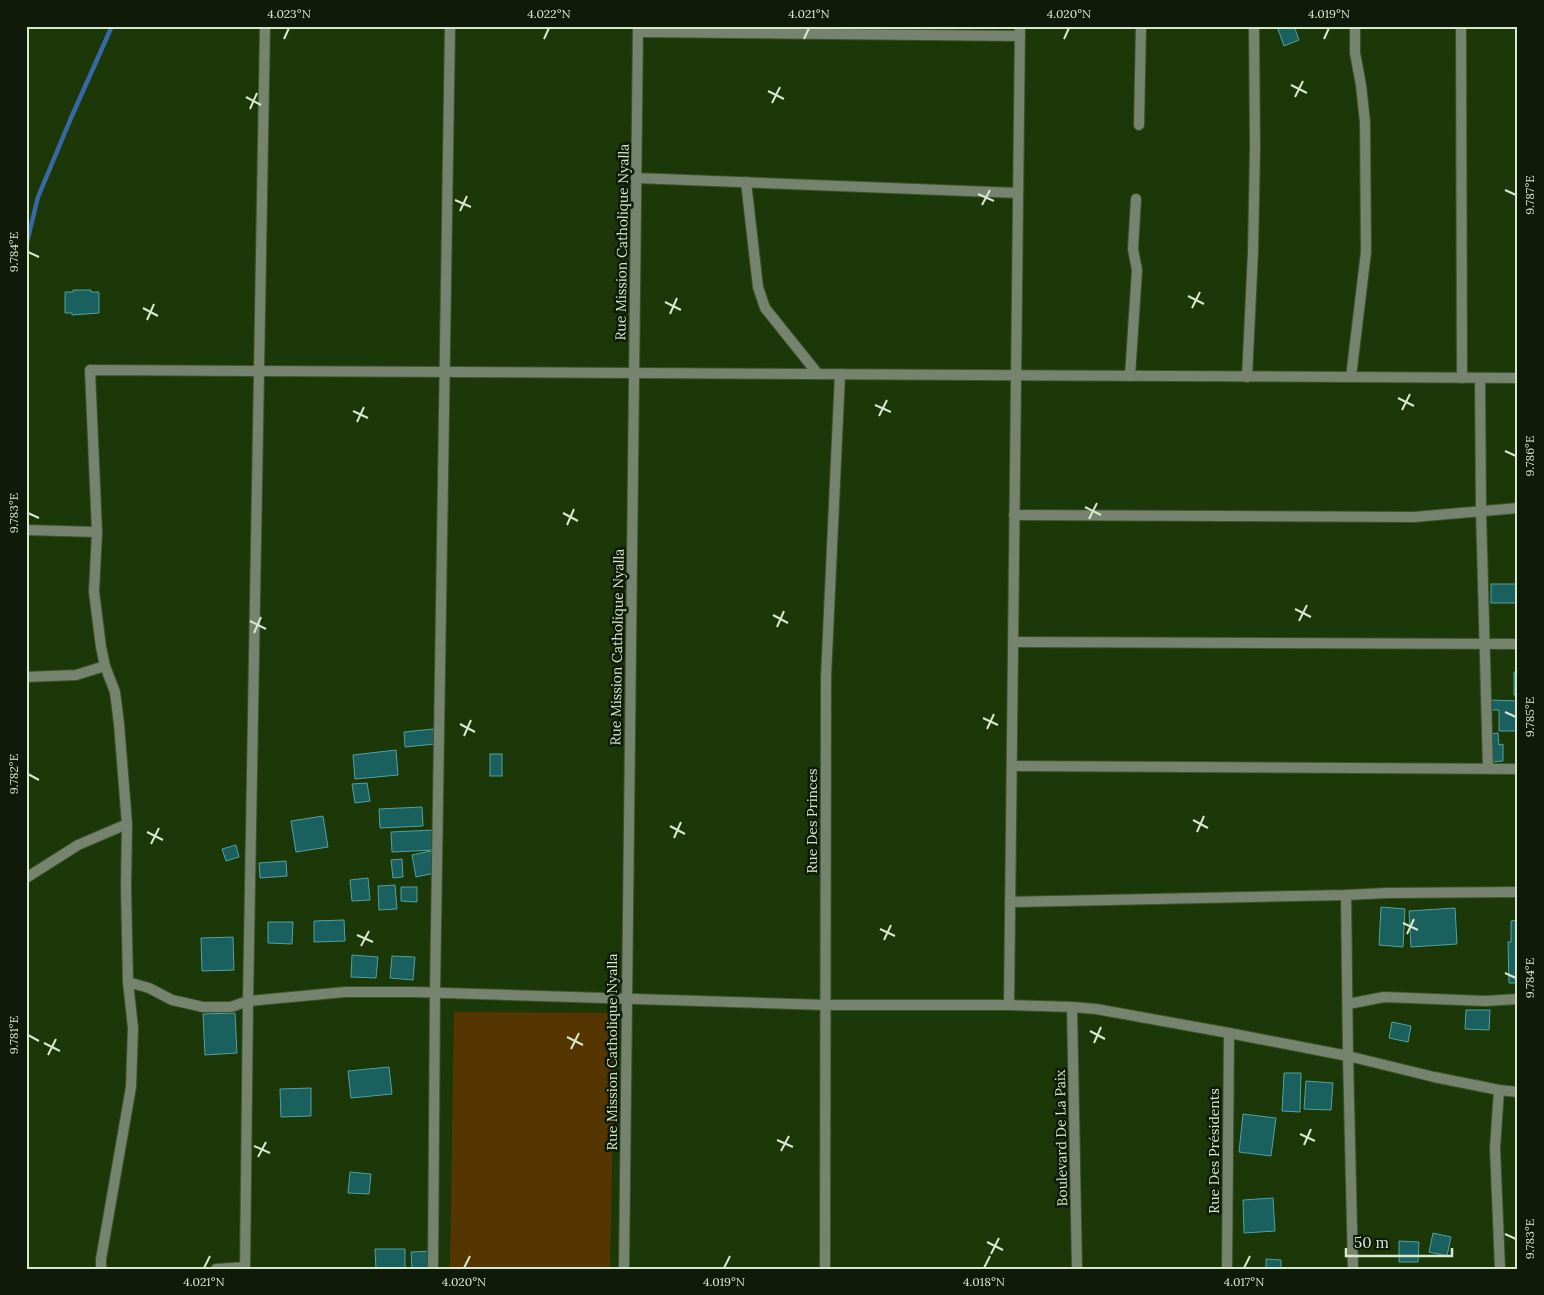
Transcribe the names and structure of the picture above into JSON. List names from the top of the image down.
{
  "streets": {
    "street": [
      "Rue Mission Catholique Nyalla",
      "Rue Des Princes",
      "Boulevard De La Paix",
      "Rue Des Présidents"
    ]
  },
  "scale_bar": "50 m",
  "coordinates": [
    "4.023°N",
    "4.022°N",
    "4.021°N",
    "4.020°N",
    "4.019°N",
    "9.787°E",
    "9.784°E",
    "9.786°E",
    "9.783°E",
    "9.785°E",
    "9.782°E",
    "9.781°E",
    "4.018°N",
    "4.017°N"
  ]
}
